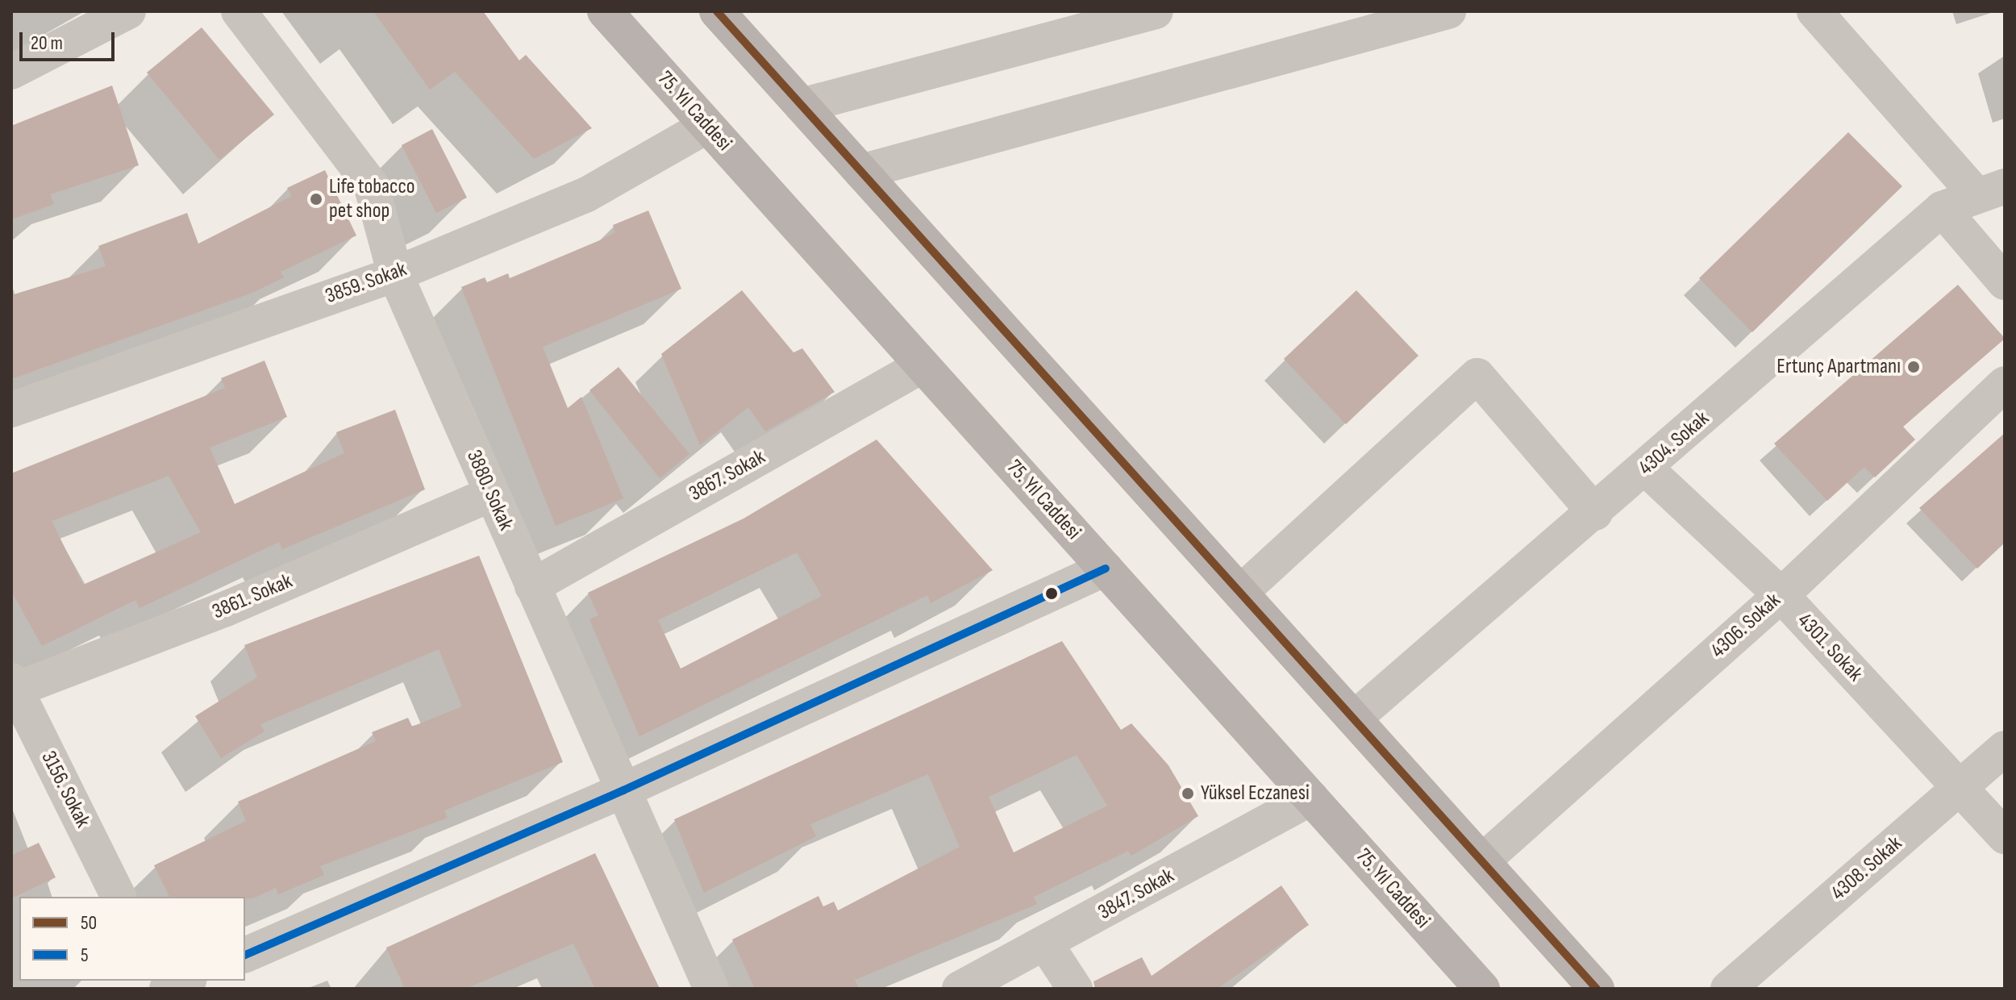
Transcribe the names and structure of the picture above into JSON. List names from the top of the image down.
{
  "streets": {
    "main road": ["75. Yıl Caddesi"],
    "street": [
      "3859. Sokak",
      "4304. Sokak",
      "3867. Sokak",
      "3880. Sokak",
      "3861. Sokak",
      "4306. Sokak",
      "4301. Sokak",
      "3156. Sokak",
      "4308. Sokak",
      "3847. Sokak"
    ]
  },
  "crossings": [
    ["75. Yıl Caddesi", "3859. Sokak"],
    ["75. Yıl Caddesi", "3867. Sokak"],
    ["75. Yıl Caddesi", "3847. Sokak"],
    ["3859. Sokak", "3880. Sokak"],
    ["4304. Sokak", "4301. Sokak"],
    ["3867. Sokak", "3880. Sokak"],
    ["3880. Sokak", "3861. Sokak"],
    ["3861. Sokak", "3156. Sokak"],
    ["4306. Sokak", "4301. Sokak"],
    ["4301. Sokak", "4308. Sokak"]
  ],
  "places": ["Life tobacco pet shop", "Ertunç Apartmanı", "Yüksel Eczanesi"],
  "lines": ["transit line 50", "transit line 5"],
  "legend": ["50", "5"],
  "scale_bar": "20 m"
}
